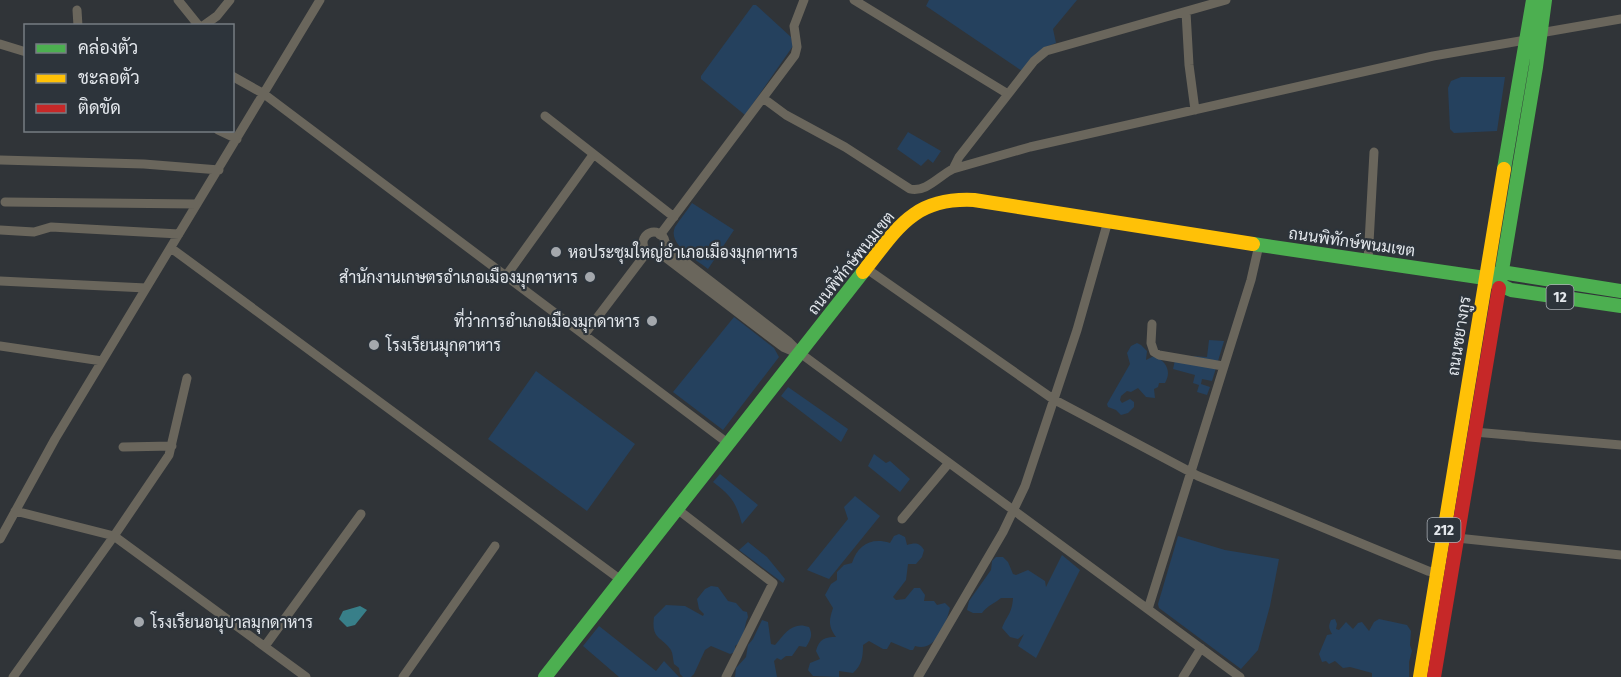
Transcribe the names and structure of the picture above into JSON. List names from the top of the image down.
{
  "streets": {
    "main road": [
      "ถนนพิทักษ์พนมเขต",
      "12",
      "ถนนชยางกูร",
      "212"
    ]
  },
  "crossings": [
    ["ถนนพิทักษ์พนมเขต", "ถนนชยางกูร"],
    ["12", "ถนนชยางกูร"]
  ],
  "places": [
    "หอประชุมใหญ่อำเภอเมืองมุกดาหาร",
    "สำนักงานเกษตรอำเภอเมืองมุกดาหาร",
    "ที่ว่าการอำเภอเมืองมุกดาหาร",
    "โรงเรียนมุกดาหาร",
    "โรงเรียนอนุบาลมุกดาหาร"
  ],
  "legend": ["คล่องตัว", "ชะลอตัว", "ติดขัด"]
}
